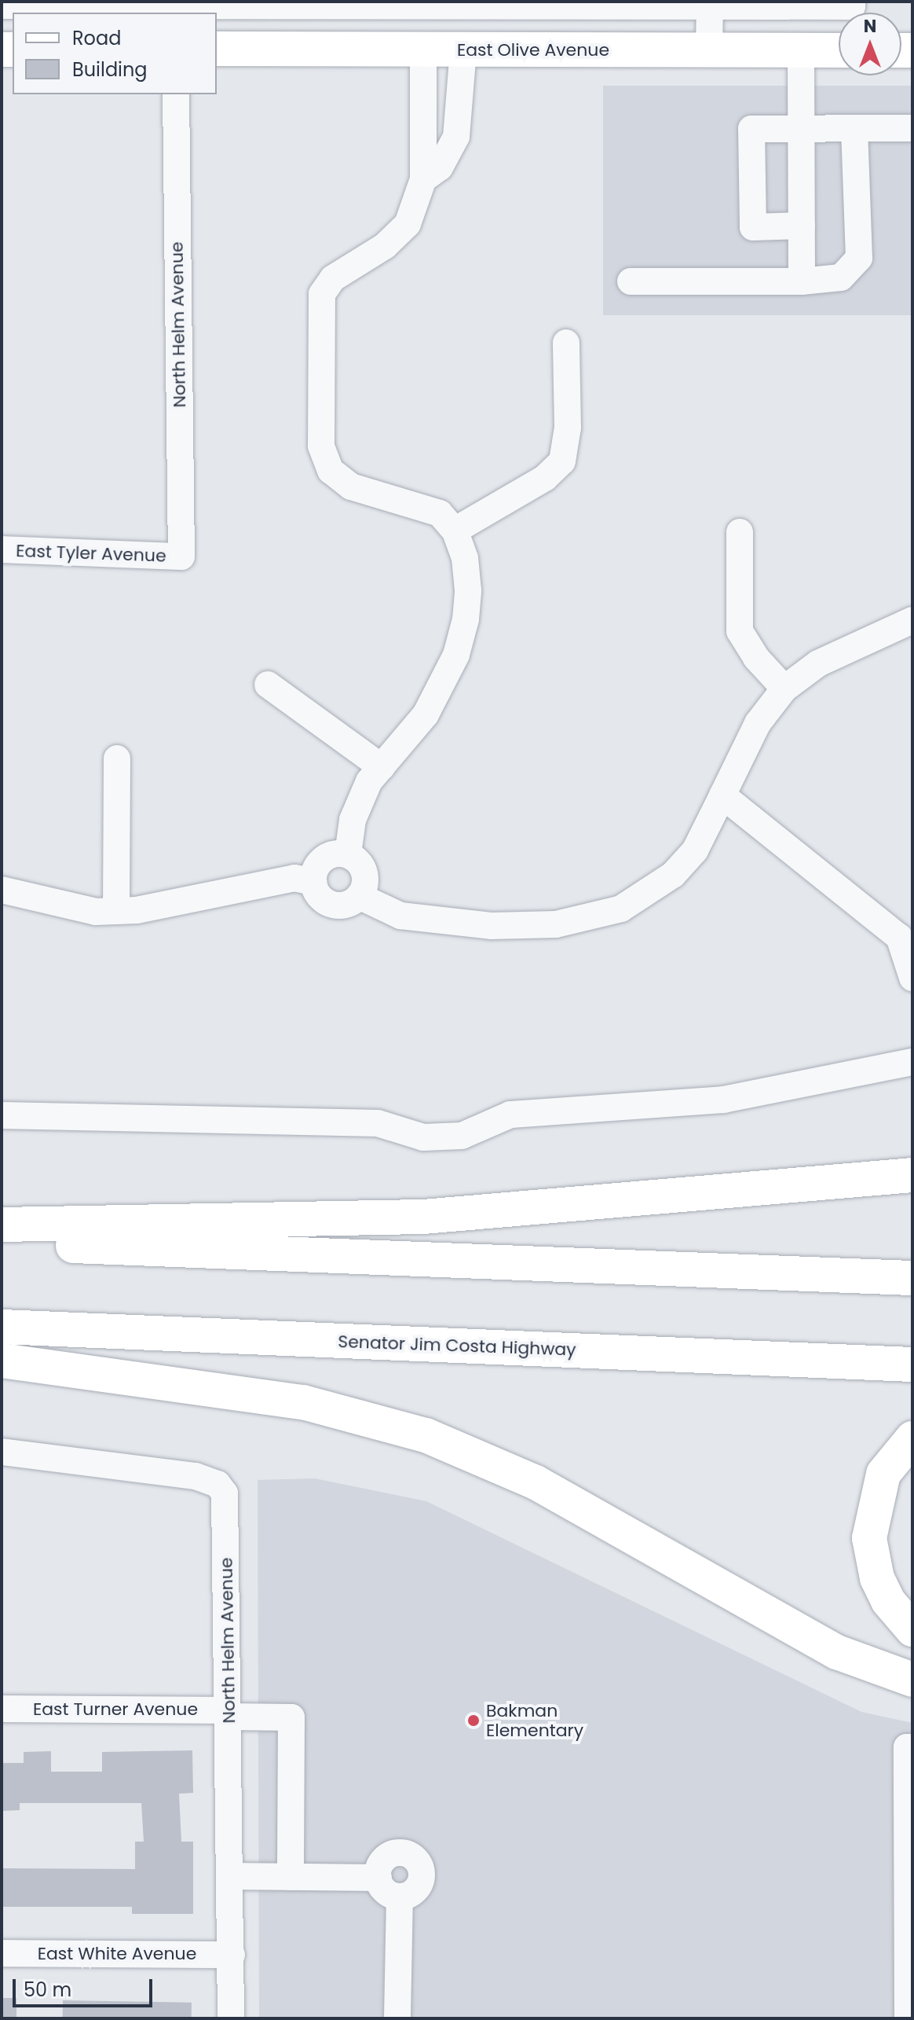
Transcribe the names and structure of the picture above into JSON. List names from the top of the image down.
{
  "streets": {
    "main road": ["East Olive Avenue", "Senator Jim Costa Highway"],
    "street": [
      "North Helm Avenue",
      "East Tyler Avenue",
      "East Turner Avenue",
      "East White Avenue"
    ]
  },
  "crossings": [
    ["North Helm Avenue", "East Tyler Avenue"],
    ["North Helm Avenue", "East Turner Avenue"],
    ["North Helm Avenue", "East White Avenue"]
  ],
  "places": ["Bakman Elementary"],
  "legend": ["Road", "Building"],
  "scale_bar": "50 m",
  "north": "top"
}
